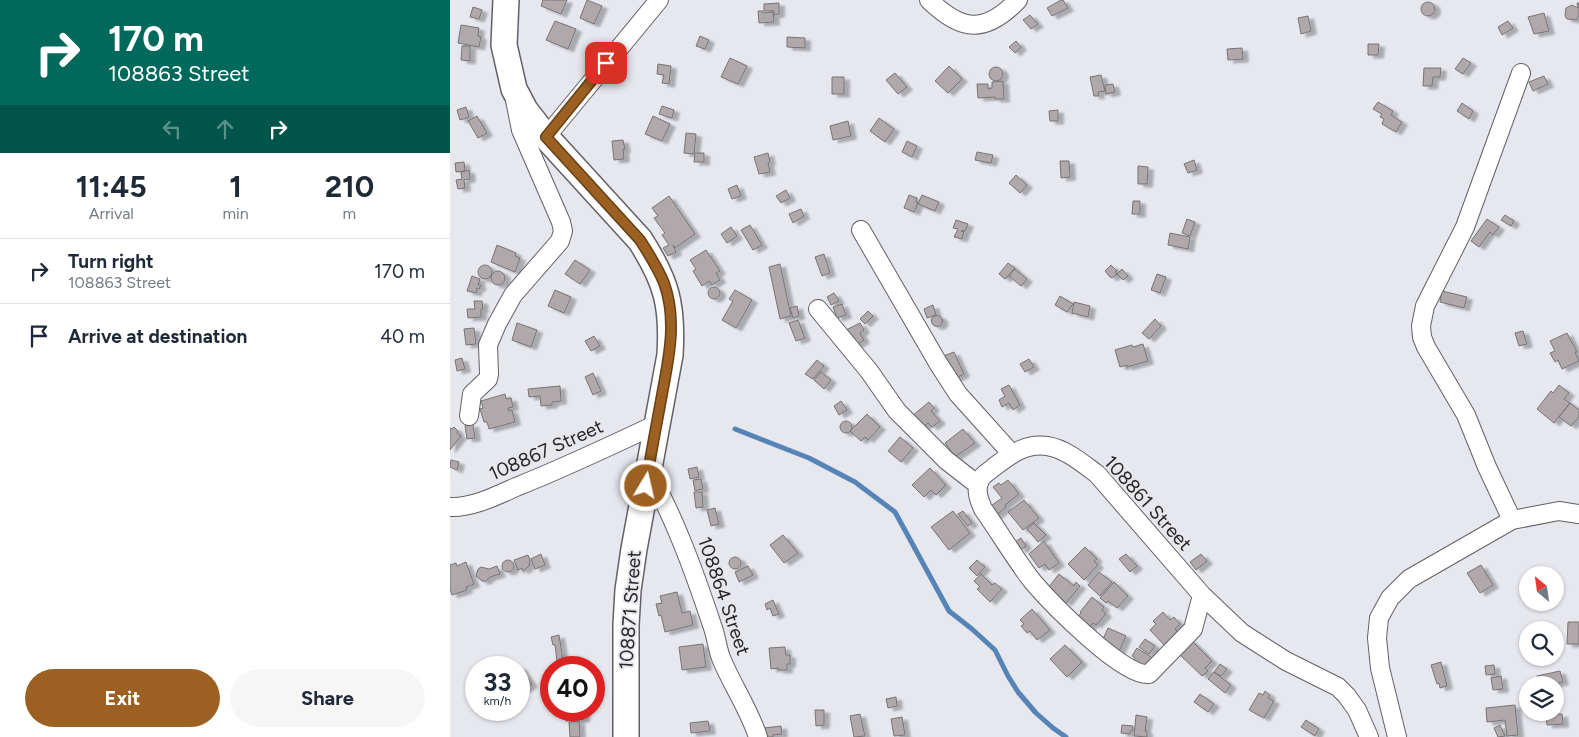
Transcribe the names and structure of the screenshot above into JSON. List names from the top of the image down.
{
  "streets": {
    "street": [
      "108867 Street",
      "108861 Street",
      "108864 Street",
      "108871 Street"
    ]
  },
  "crossings": [
    ["108867 Street", "108871 Street"],
    ["108864 Street", "108871 Street"]
  ],
  "north": "top left",
  "page": {
    "turn": ["170 m", "108863 Street"],
    "eta": [
      "11:45",
      "Arrival",
      "1",
      "min",
      "210",
      "m"
    ],
    "list": [
      {
        "name": "Turn right",
        "note": "108863 Street",
        "value": "170 m"
      },
      {
        "name": "Arrive at destination",
        "value": "40 m"
      }
    ],
    "speed": "33 km/h",
    "limit": "40",
    "buttons": ["Exit", "Share"]
  }
}
